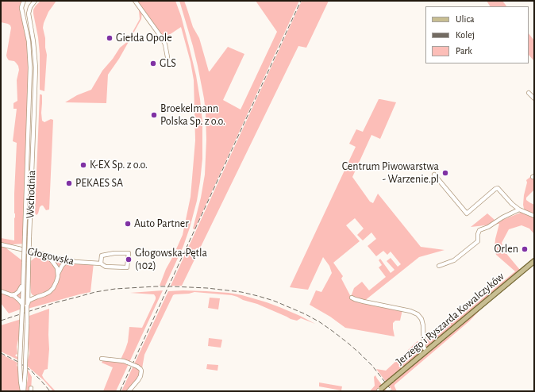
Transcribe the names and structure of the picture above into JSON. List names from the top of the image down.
{
  "streets": {
    "main road": ["Jerzego i Ryszarda Kowalczyków"],
    "street": ["Wschodnia", "Głogowska"]
  },
  "places": [
    "Giełda Opole",
    "GLS",
    "Broekelmann Polska Sp. z o.o.",
    "K-EX Sp. z o.o.",
    "Centrum Piwowarstwa - Warzenie.pl",
    "PEKAES SA",
    "Auto Partner",
    "Orlen",
    "Głogowska-Pętla (102)"
  ],
  "legend": ["Ulica", "Kolej", "Park"]
}
